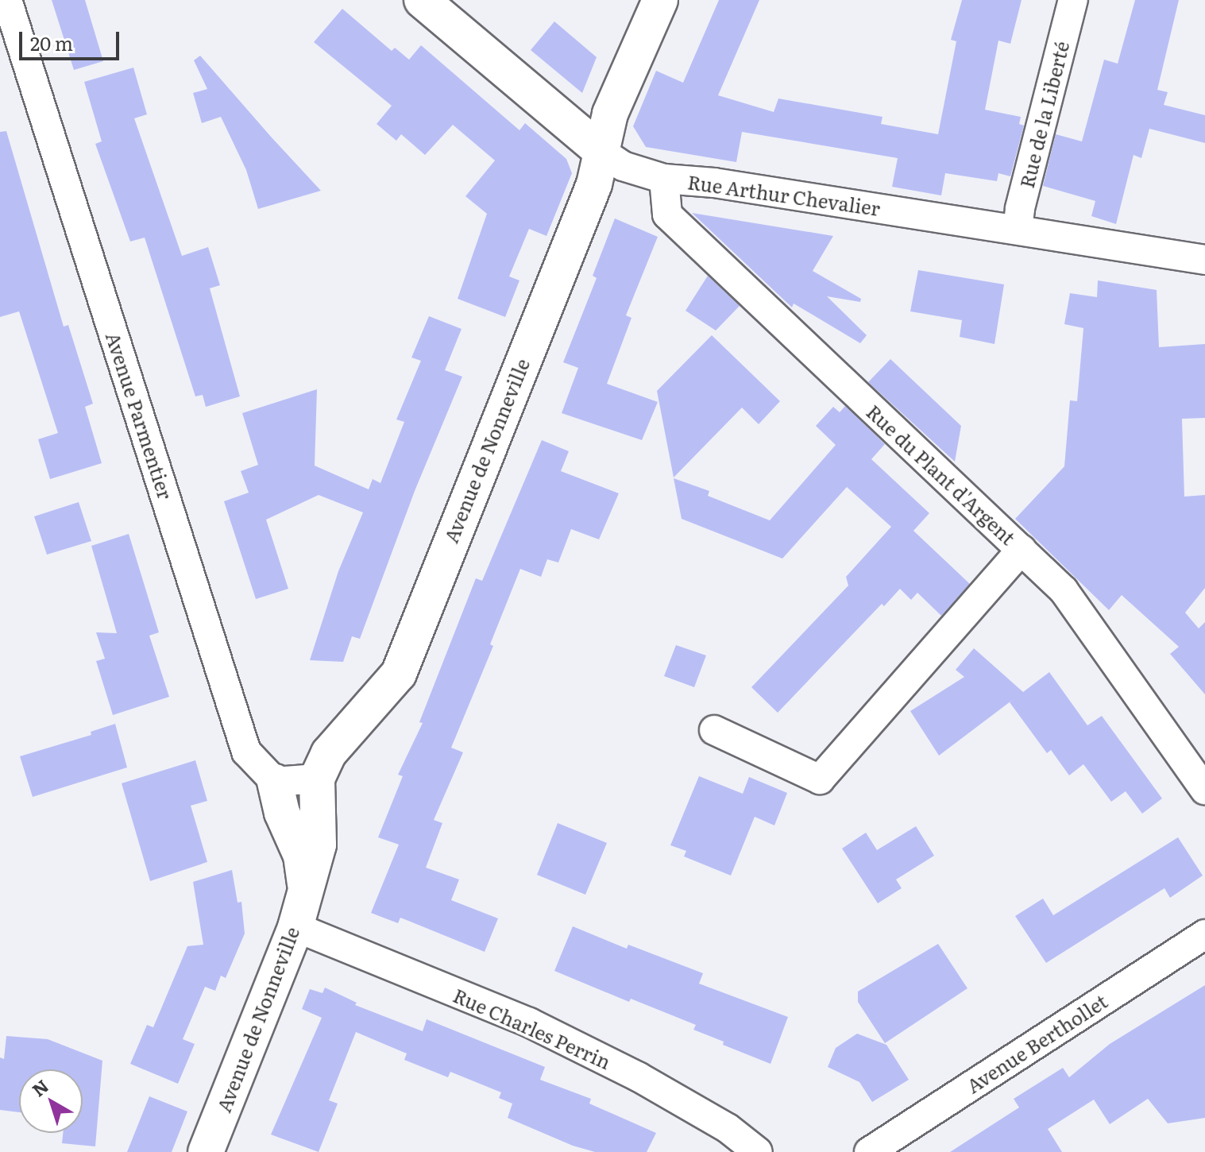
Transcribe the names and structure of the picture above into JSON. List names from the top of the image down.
{
  "streets": {
    "street": [
      "Rue de la Liberté",
      "Rue Arthur Chevalier",
      "Avenue Parmentier",
      "Avenue de Nonneville",
      "Rue du Plant d'Argent",
      "Rue Charles Perrin",
      "Avenue Berthollet"
    ]
  },
  "crossings": [
    ["Rue de la Liberté", "Rue Arthur Chevalier"],
    ["Rue Arthur Chevalier", "Avenue de Nonneville"],
    ["Rue Arthur Chevalier", "Rue du Plant d'Argent"],
    ["Avenue Parmentier", "Avenue de Nonneville"],
    ["Avenue de Nonneville", "Rue Charles Perrin"]
  ],
  "scale_bar": "20 m",
  "north": "top left"
}
